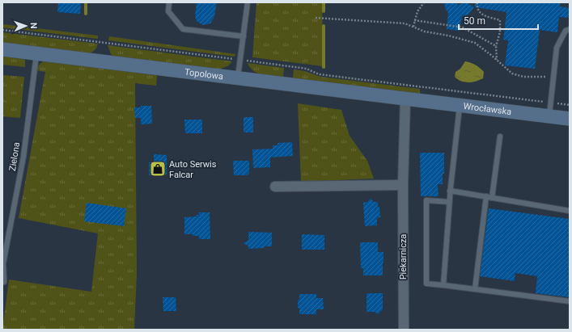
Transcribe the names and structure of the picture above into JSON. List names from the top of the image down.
{
  "streets": {
    "main road": ["Topolowa", "Wrocławska"],
    "street": ["Piekarnicza"],
    "lane": ["Zielona"]
  },
  "crossings": [
    ["Topolowa", "Wrocławska"],
    ["Topolowa", "Zielona"],
    ["Topolowa", "Piekarnicza"],
    ["Wrocławska", "Piekarnicza"]
  ],
  "places": {
    "shop": ["Auto Serwis Falcar"]
  },
  "scale_bar": "50 m",
  "north": "right"
}
